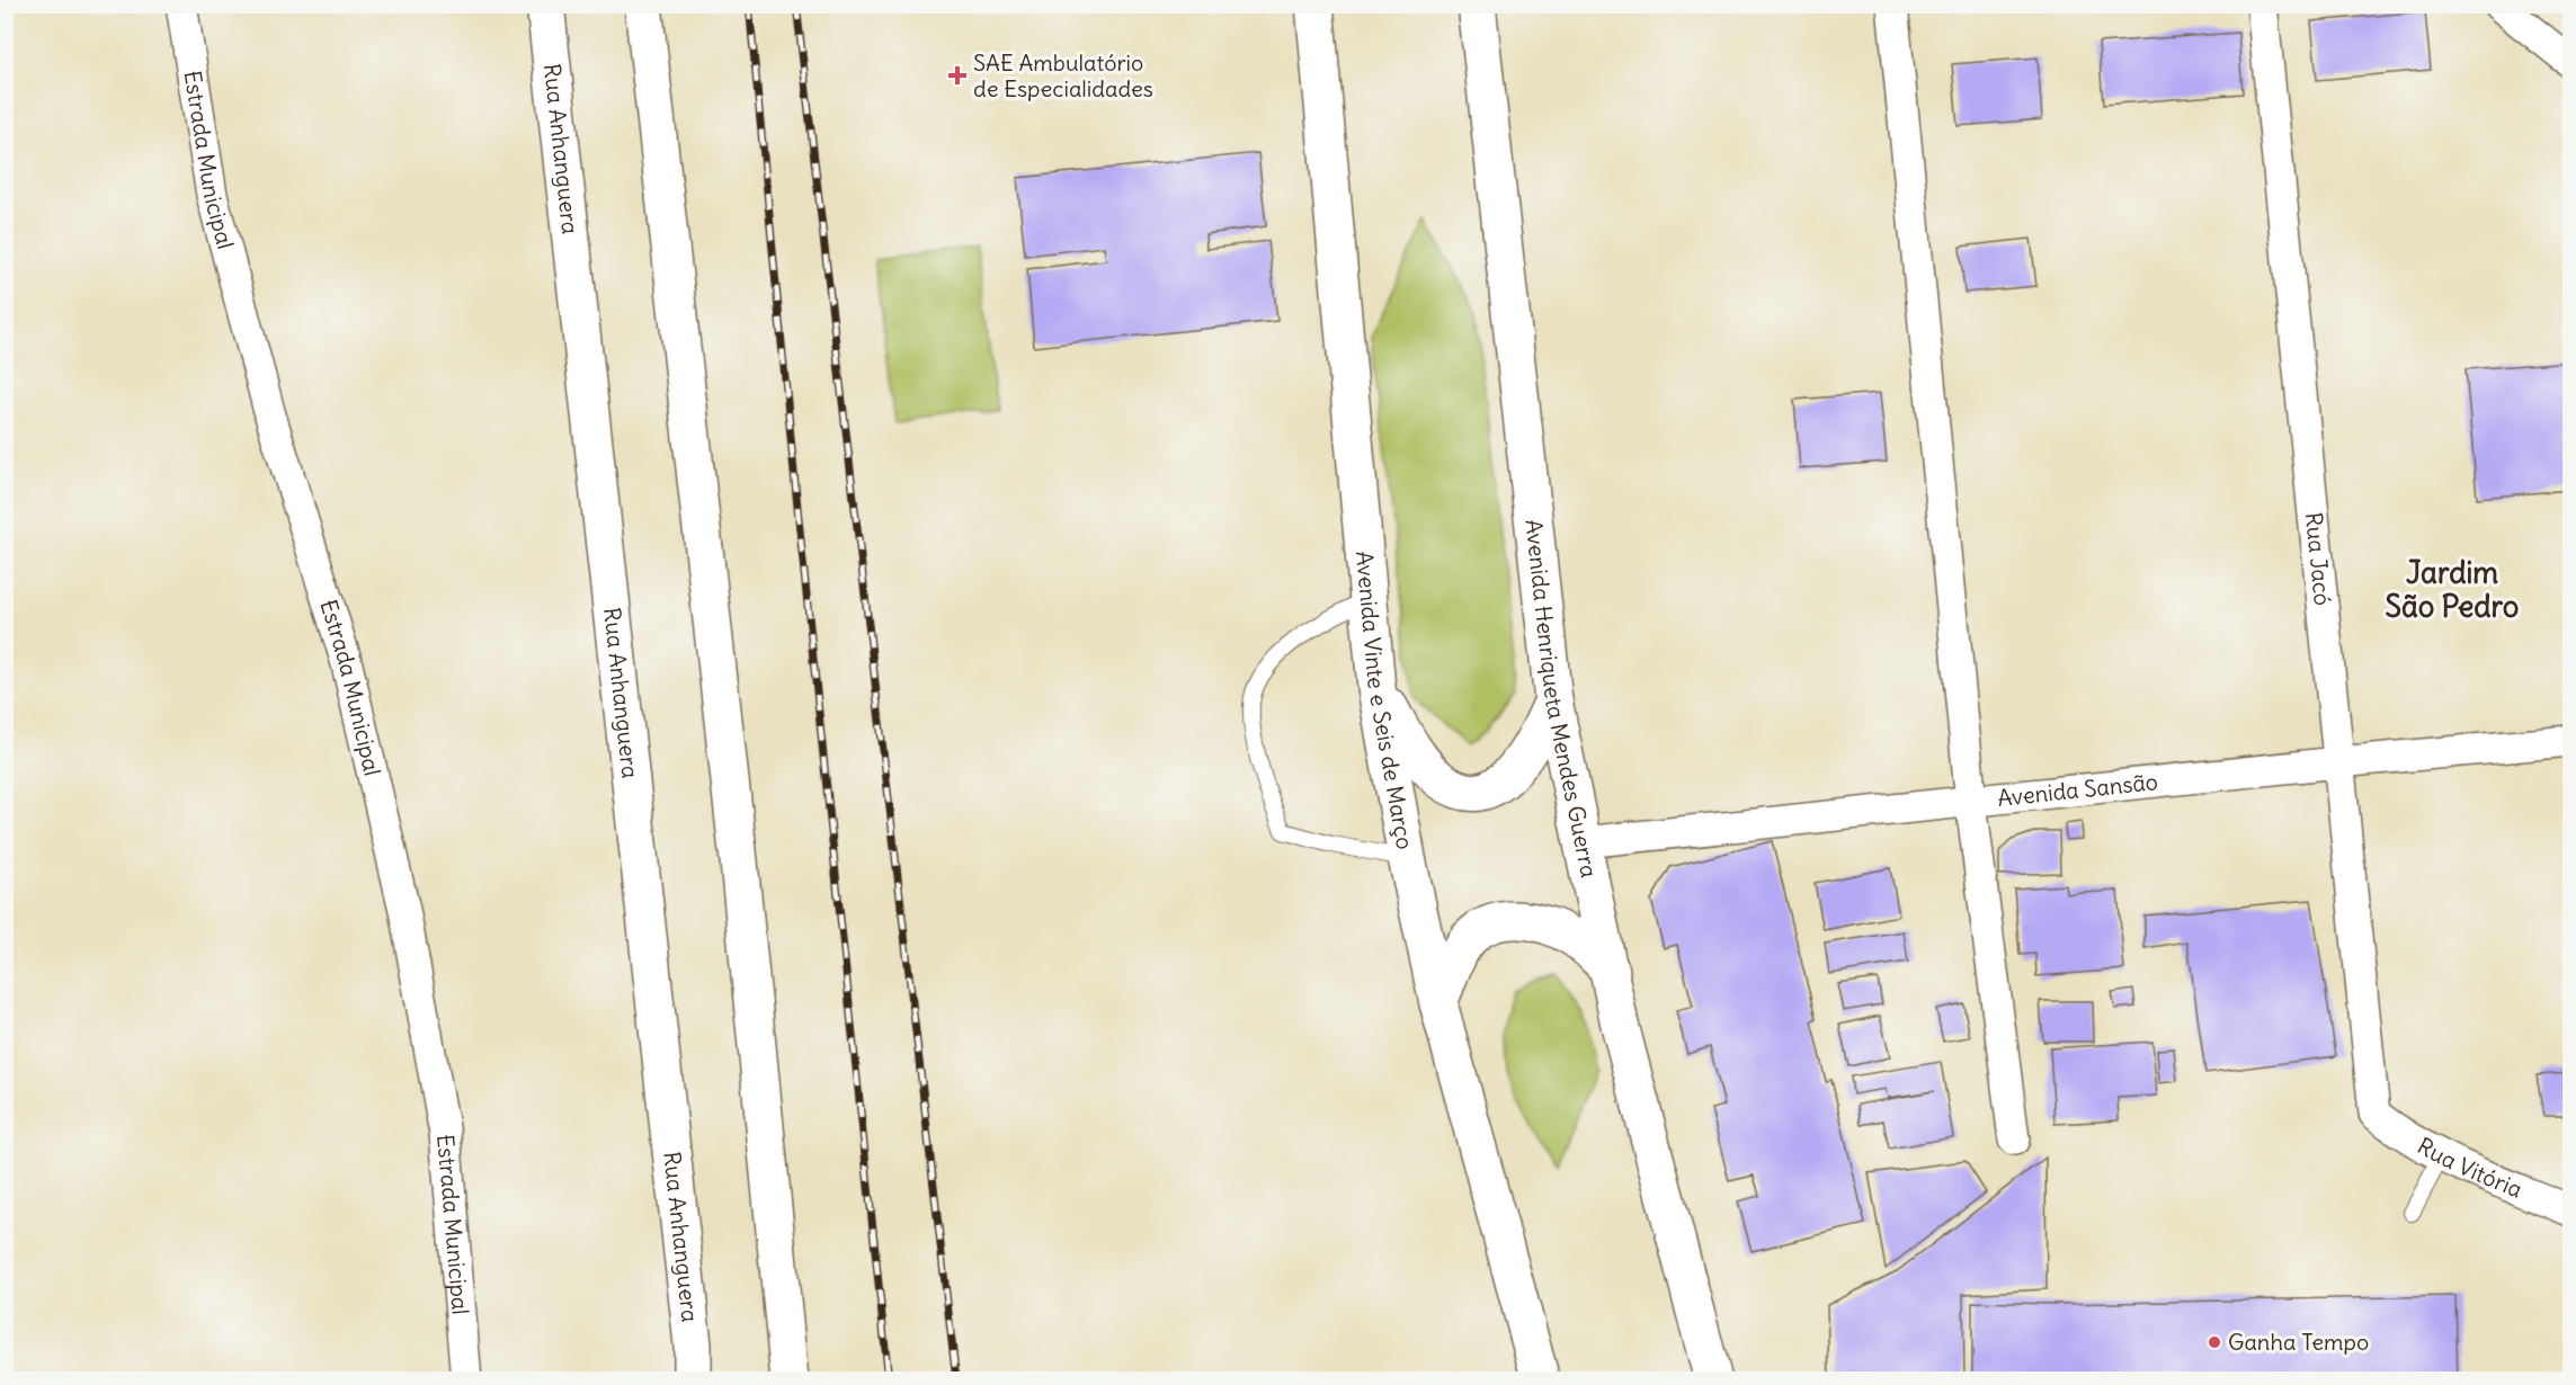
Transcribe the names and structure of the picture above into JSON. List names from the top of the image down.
{
  "streets": {
    "main road": ["Rua Anhanguera", "Avenida Henriqueta Mendes Guerra", "Avenida Vinte e Seis de Março"],
    "street": [
      "Estrada Municipal",
      "Rua Jacó",
      "Avenida Sansão",
      "Rua Vitória"
    ]
  },
  "crossings": [
    ["Rua Jacó", "Avenida Sansão"],
    ["Rua Jacó", "Rua Vitória"],
    ["Avenida Henriqueta Mendes Guerra", "Avenida Sansão"]
  ],
  "districts": ["Jardim São Pedro"],
  "places": {
    "health": ["SAE Ambulatório de Especialidades"],
    "other": ["Ganha Tempo"]
  }
}
